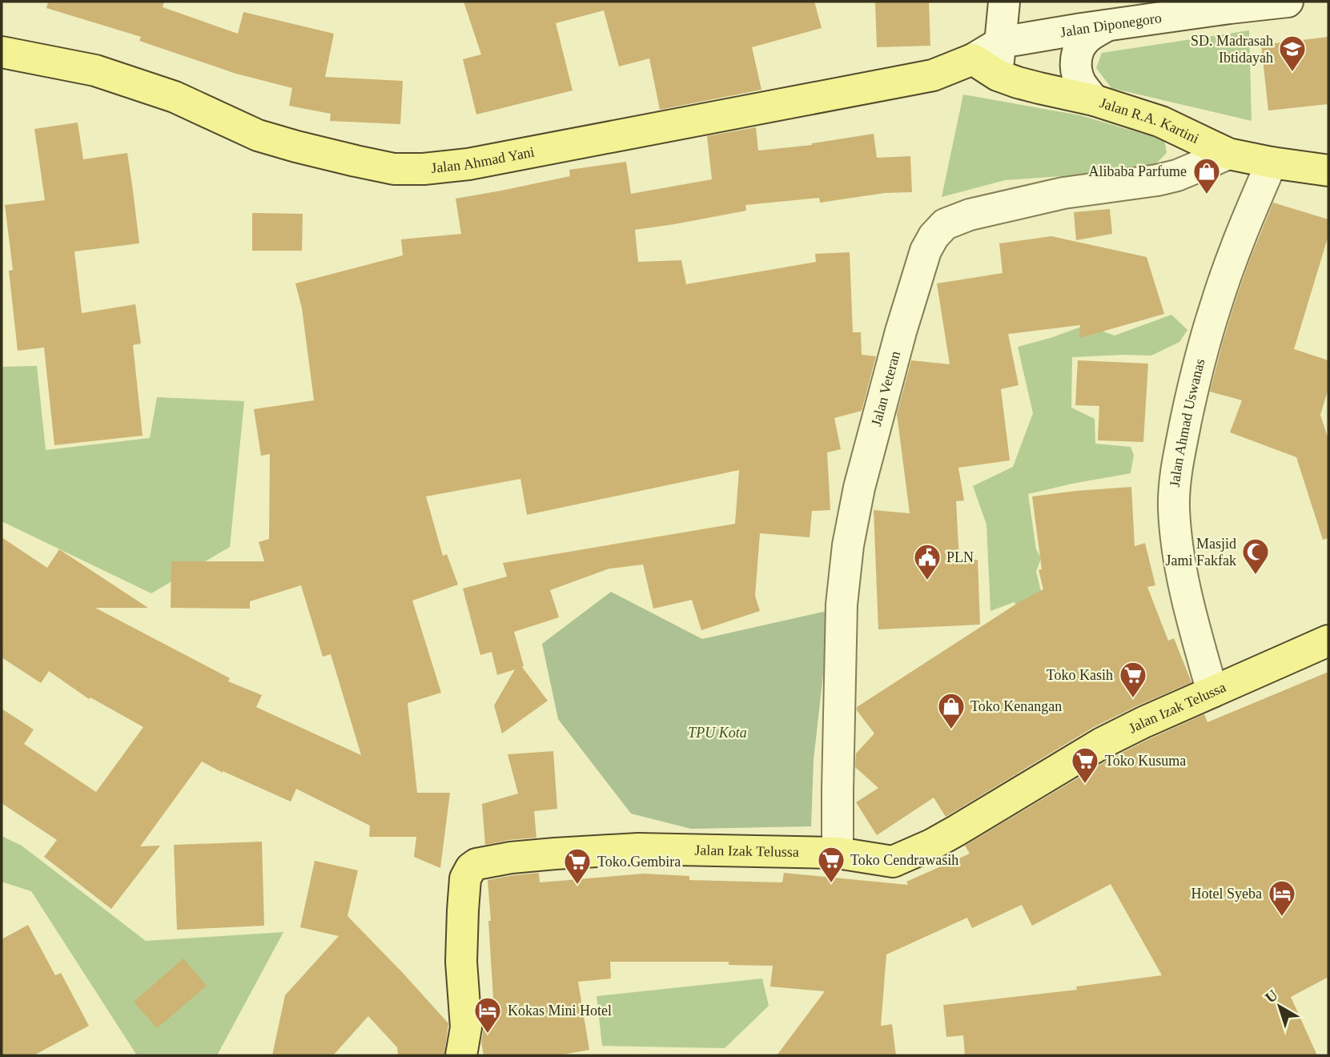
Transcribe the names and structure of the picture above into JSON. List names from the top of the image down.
{
  "streets": {
    "main road": ["Jalan R.A. Kartini", "Jalan Ahmad Yani", "Jalan Izak Telussa"],
    "street": ["Jalan Diponegoro", "Jalan Veteran", "Jalan Ahmad Uswanas"]
  },
  "crossings": [
    ["Jalan Diponegoro", "Jalan R.A. Kartini"],
    ["Jalan Diponegoro", "Jalan Ahmad Yani"],
    ["Jalan R.A. Kartini", "Jalan Ahmad Yani"],
    ["Jalan R.A. Kartini", "Jalan Veteran"],
    ["Jalan R.A. Kartini", "Jalan Ahmad Uswanas"],
    ["Jalan Veteran", "Jalan Izak Telussa"],
    ["Jalan Ahmad Uswanas", "Jalan Izak Telussa"]
  ],
  "parks": ["TPU Kota"],
  "places": {
    "school or university": ["SD. Madrasah Ibtidayah"],
    "shop": ["Alibaba Parfume", "Toko Kenangan"],
    "mosque": ["Masjid Jami Fakfak"],
    "public building": ["PLN"],
    "supermarket": [
      "Toko Kasih",
      "Toko Kusuma",
      "Toko Cendrawasih",
      "Toko Gembira"
    ],
    "hotel": ["Hotel Syeba", "Kokas Mini Hotel"]
  },
  "north": "top left"
}
